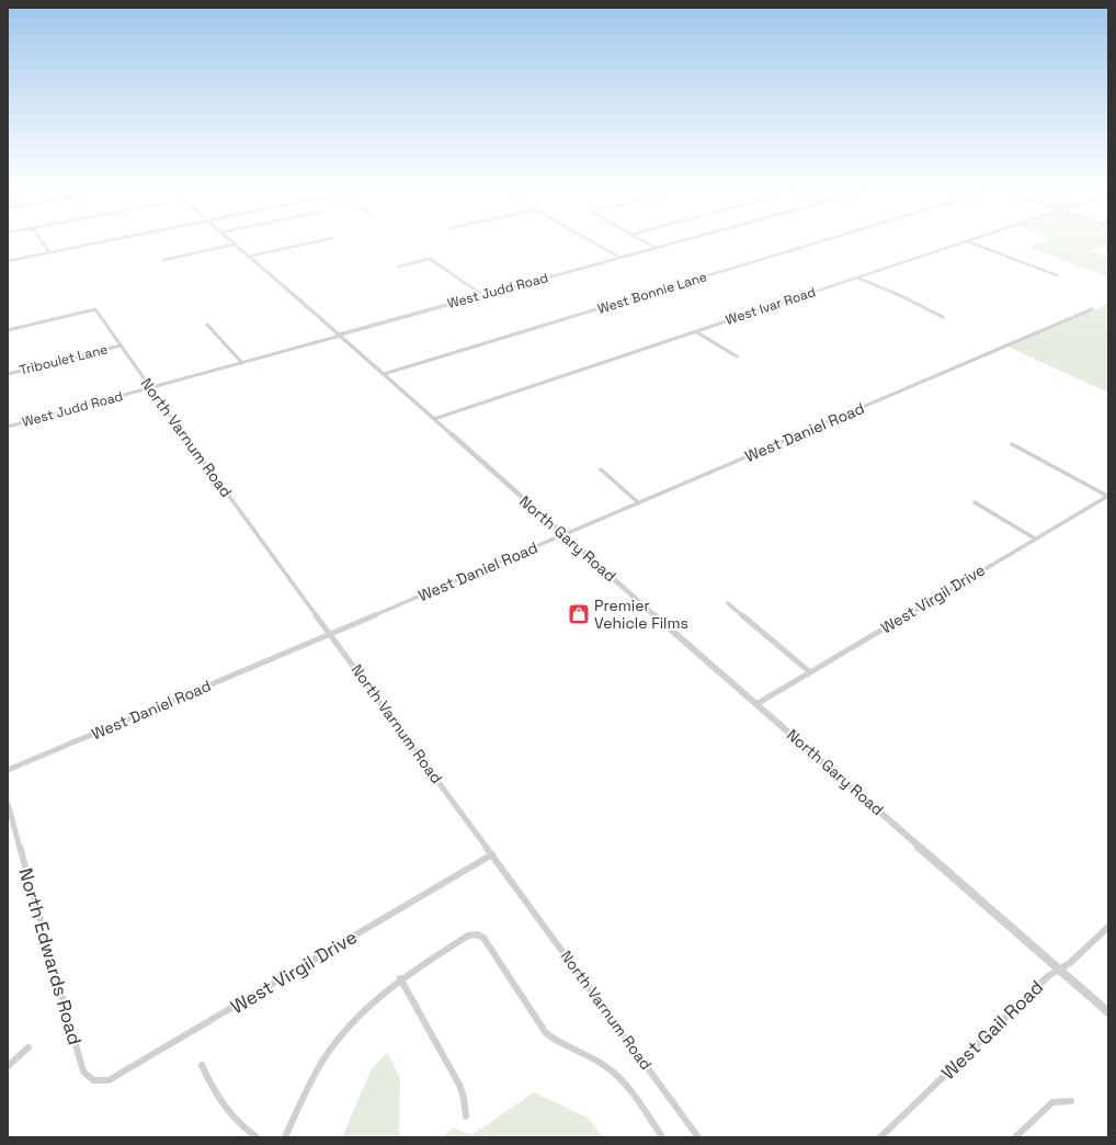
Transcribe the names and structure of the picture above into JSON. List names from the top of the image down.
{
  "streets": {
    "street": [
      "West Judd Road",
      "West Bonnie Lane",
      "West Ivar Road",
      "Triboulet Lane",
      "West Daniel Road",
      "North Varnum Road",
      "North Gary Road",
      "West Virgil Drive",
      "North Edwards Road",
      "West Gail Road"
    ]
  },
  "crossings": [
    ["West Judd Road", "North Varnum Road"],
    ["West Judd Road", "North Gary Road"],
    ["West Bonnie Lane", "North Gary Road"],
    ["West Ivar Road", "North Gary Road"],
    ["Triboulet Lane", "North Varnum Road"],
    ["West Daniel Road", "North Varnum Road"],
    ["West Daniel Road", "North Gary Road"],
    ["North Varnum Road", "West Virgil Drive"],
    ["North Gary Road", "West Virgil Drive"],
    ["North Gary Road", "West Gail Road"],
    ["West Virgil Drive", "North Edwards Road"]
  ],
  "places": {
    "shop": ["Premier Vehicle Films"]
  }
}
